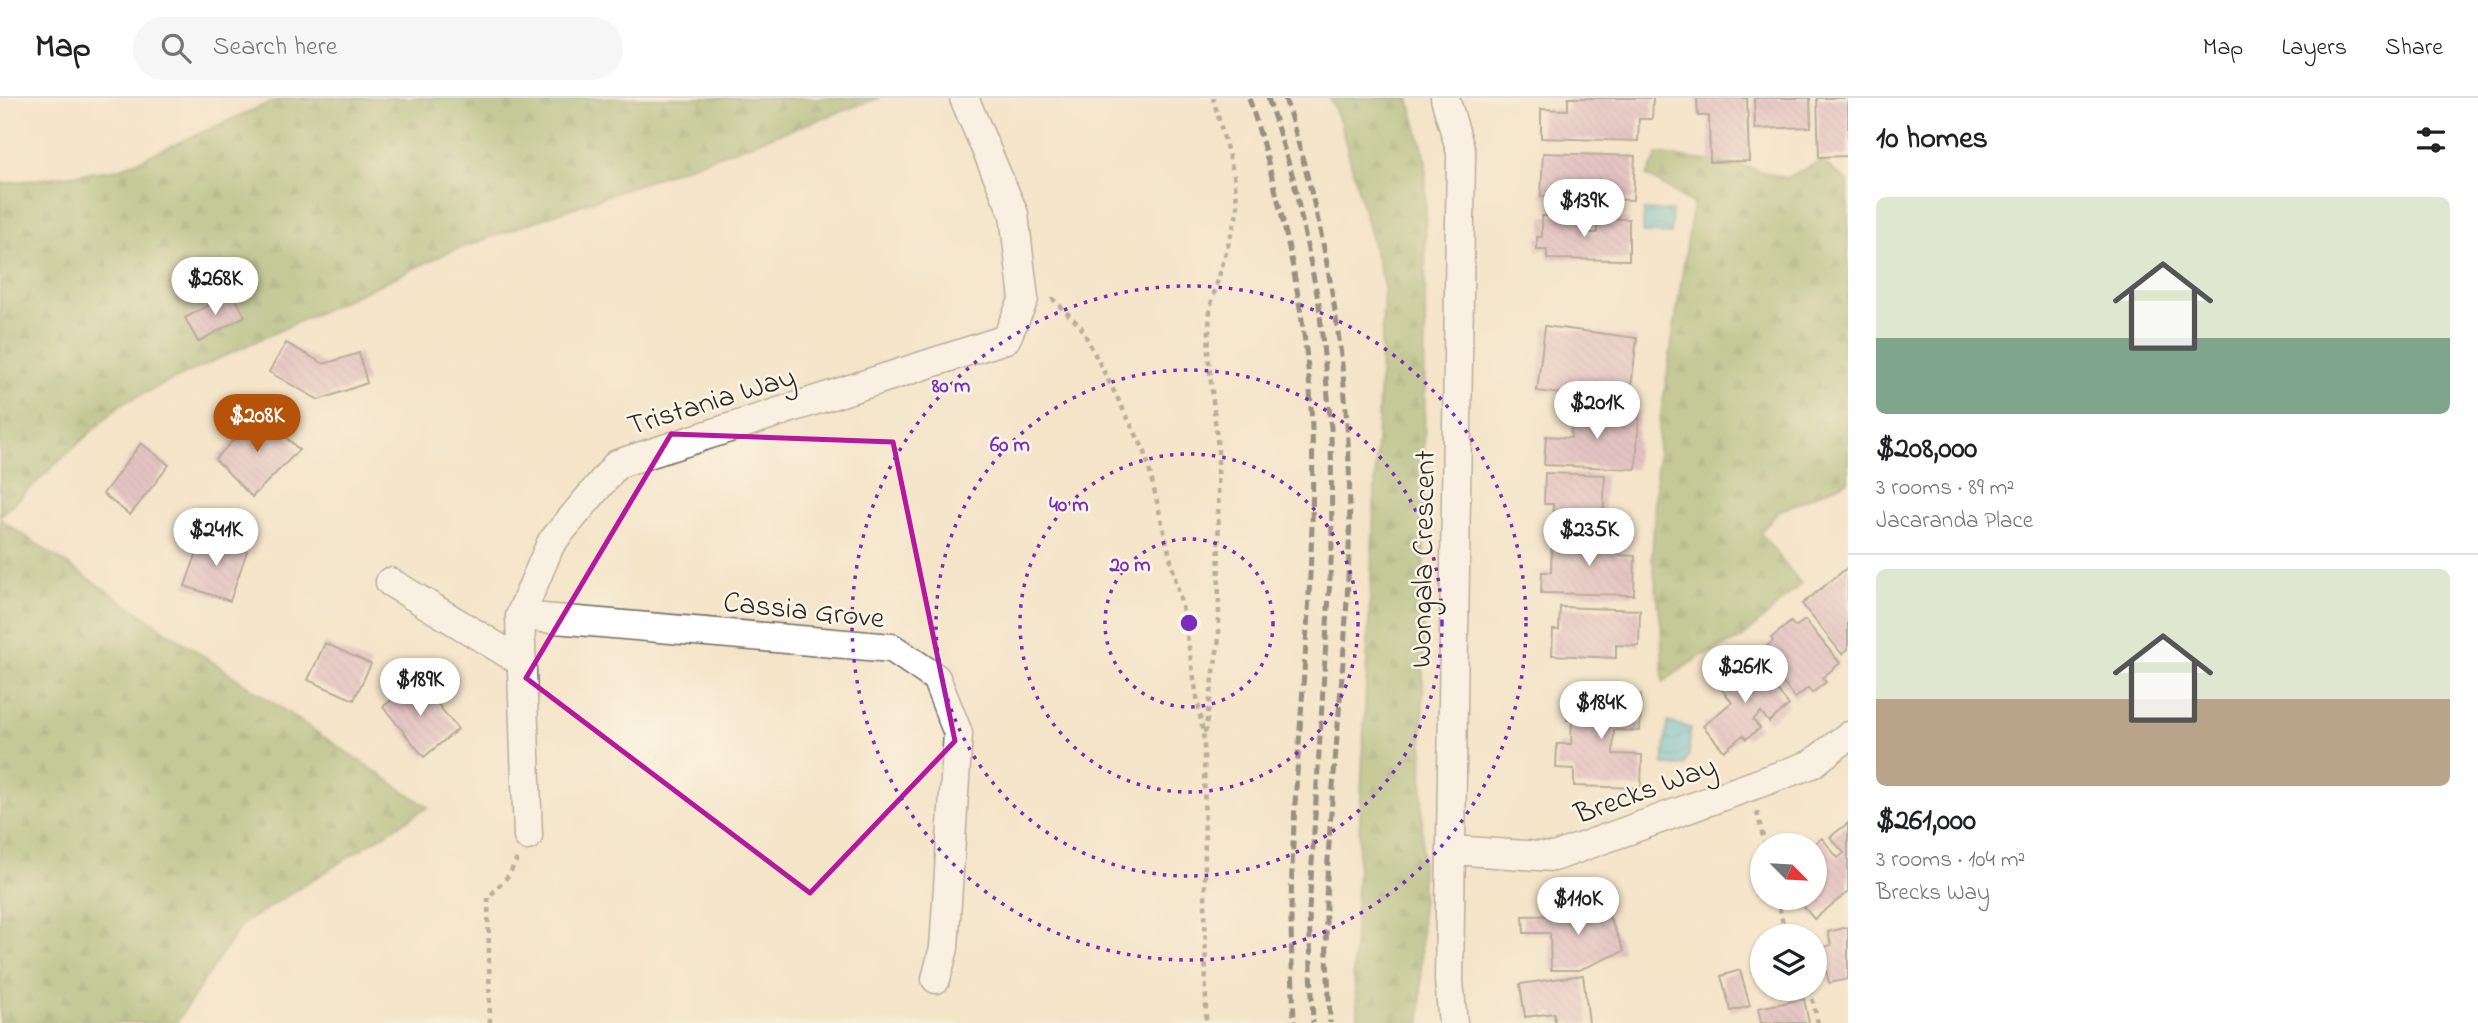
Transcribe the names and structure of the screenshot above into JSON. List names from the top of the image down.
{
  "streets": {
    "street": [
      "Tristania Way",
      "Wongala Crescent",
      "Cassia Grove",
      "Brecks Way"
    ]
  },
  "crossings": [
    ["Tristania Way", "Cassia Grove"],
    ["Wongala Crescent", "Brecks Way"]
  ],
  "north": "bottom right",
  "page": {
    "header": "Map",
    "search": "Search here",
    "nav": ["Map", "Layers", "Share"],
    "heading": "10 homes",
    "price": [
      "$139K",
      "$268K",
      "$201K",
      "$208K",
      "$241K",
      "$235K",
      "$261K",
      "$189K",
      "$184K",
      "$110K"
    ],
    "list": [
      {
        "name": "$208,000",
        "note": "3 rooms · 89 m² · Jacaranda Place"
      },
      {
        "name": "$261,000",
        "note": "3 rooms · 104 m² · Brecks Way"
      }
    ]
  },
  "rings": [
    "80 m",
    "60 m",
    "40 m",
    "20 m"
  ]
}
